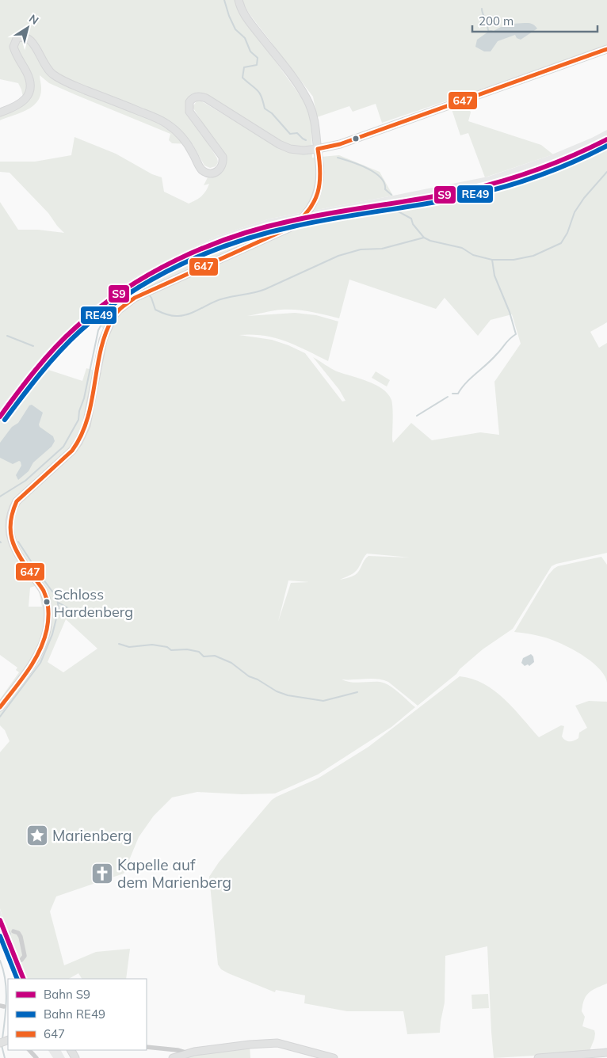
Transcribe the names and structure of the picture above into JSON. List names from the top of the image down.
{
  "places": {
    "other": ["Schloss Hardenberg"],
    "place": ["Marienberg"],
    "church": ["Kapelle auf dem Marienberg"]
  },
  "lines": ["transit line 647", "rail line S9", "rail line RE49"],
  "legend": ["Bahn S9", "Bahn RE49", "647"],
  "scale_bar": "200 m",
  "north": "top right"
}
